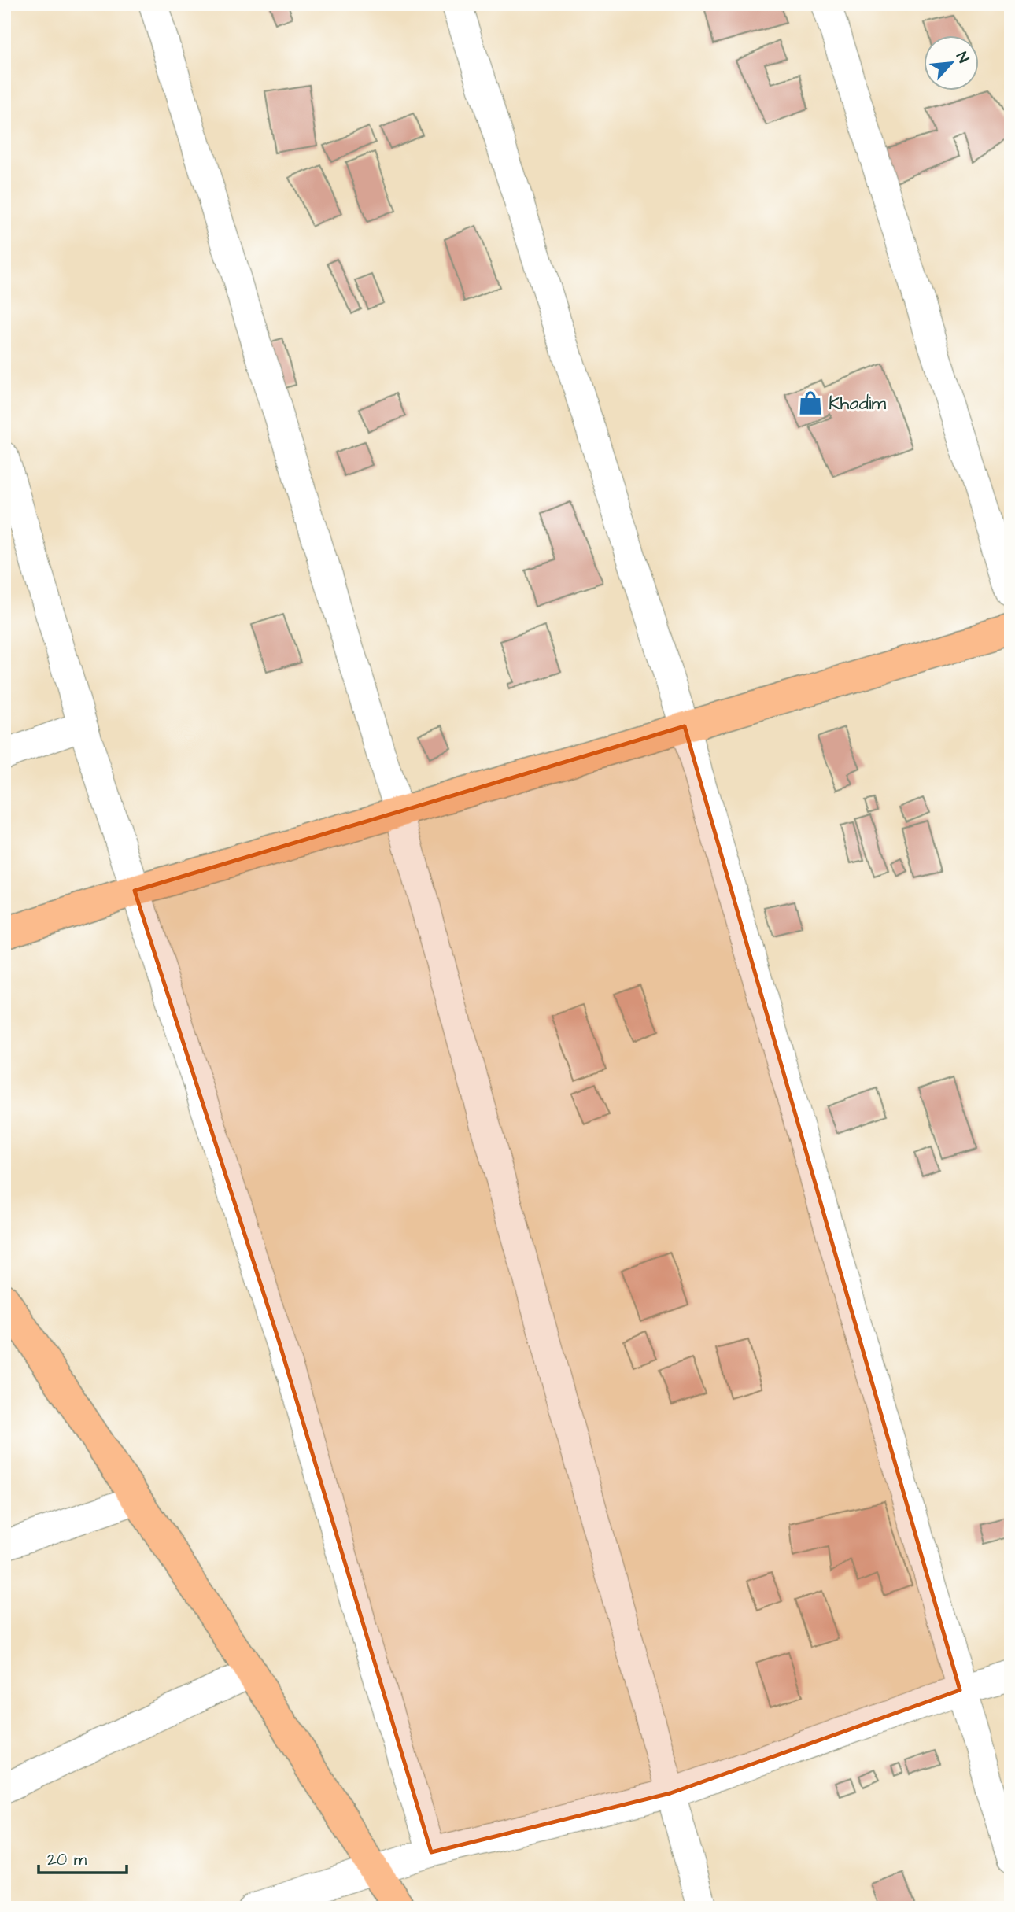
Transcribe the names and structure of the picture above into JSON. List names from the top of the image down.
{
  "places": {
    "shop": ["Khadim"]
  },
  "scale_bar": "20 m",
  "north": "top right"
}
